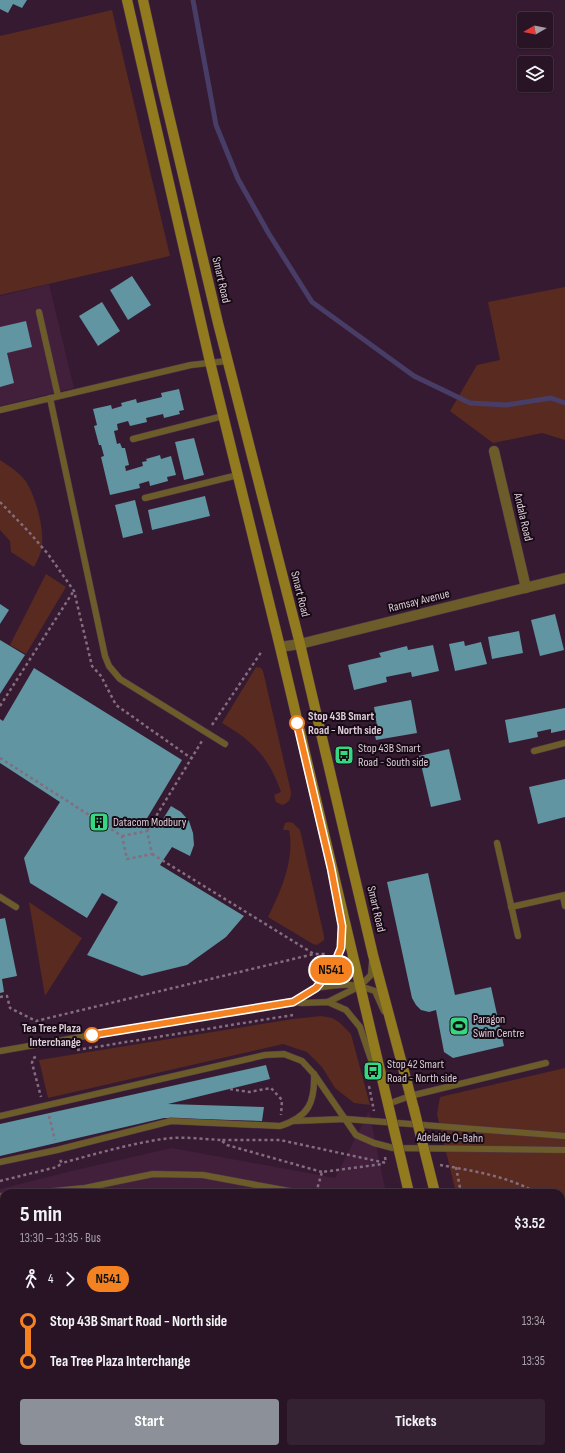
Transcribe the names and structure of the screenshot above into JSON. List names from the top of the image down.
{
  "streets": {
    "main road": ["Smart Road"],
    "street": ["Andala Road", "Ramsay Avenue"],
    "lane": ["Adelaide O-Bahn"]
  },
  "crossings": [
    ["Smart Road", "Ramsay Avenue"],
    ["Andala Road", "Ramsay Avenue"]
  ],
  "places": {
    "other": ["Stop 43B Smart Road - North side", "Tea Tree Plaza Interchange"],
    "bus stop": ["Stop 43B Smart Road - South side", "Stop 42 Smart Road - North side"],
    "building": ["Datacom Modbury"],
    "sports": ["Paragon Swim Centre"]
  },
  "lines": ["bus line N541"],
  "north": "left",
  "page": {
    "on_map": "N541",
    "heading": ["5 min", "13:30 – 13:35 · Bus", "$3.52"],
    "legs": ["4", "N541"],
    "list": [
      {
        "name": "Stop 43B Smart Road - North side",
        "value": "13:34"
      },
      {
        "name": "Tea Tree Plaza Interchange",
        "value": "13:35"
      }
    ],
    "buttons": ["Start", "Tickets"]
  }
}
